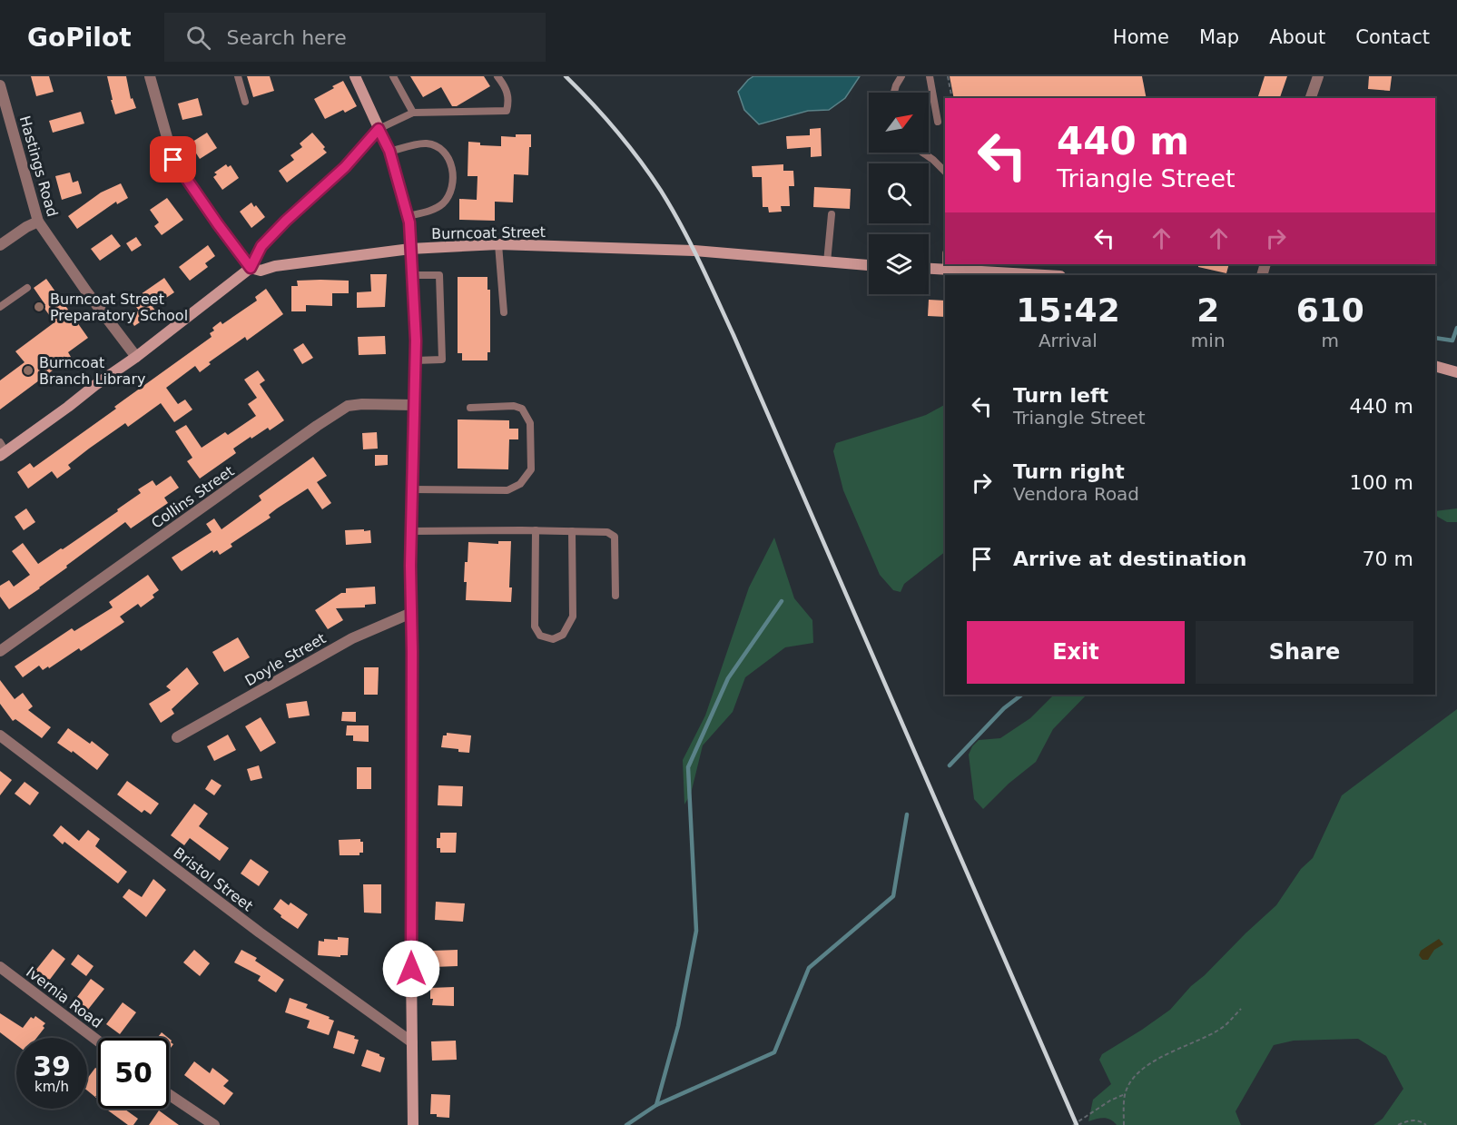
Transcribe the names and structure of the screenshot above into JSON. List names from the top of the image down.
{
  "streets": {
    "main road": ["Burncoat Street"],
    "street": [
      "Hastings Road",
      "Collins Street",
      "Doyle Street",
      "Bristol Street",
      "Ivernia Road"
    ]
  },
  "places": ["Burncoat Street Preparatory School", "Burncoat Branch Library"],
  "north": "top right",
  "page": {
    "header": "GoPilot",
    "search": "Search here",
    "nav": [
      "Home",
      "Map",
      "About",
      "Contact"
    ],
    "turn": ["440 m", "Triangle Street"],
    "eta": [
      "15:42",
      "Arrival",
      "2",
      "min",
      "610",
      "m"
    ],
    "list": [
      {
        "name": "Turn left",
        "note": "Triangle Street",
        "value": "440 m"
      },
      {
        "name": "Turn right",
        "note": "Vendora Road",
        "value": "100 m"
      },
      {
        "name": "Arrive at destination",
        "value": "70 m"
      }
    ],
    "buttons": ["Exit", "Share"],
    "speed": "39 km/h",
    "limit": "50"
  }
}
